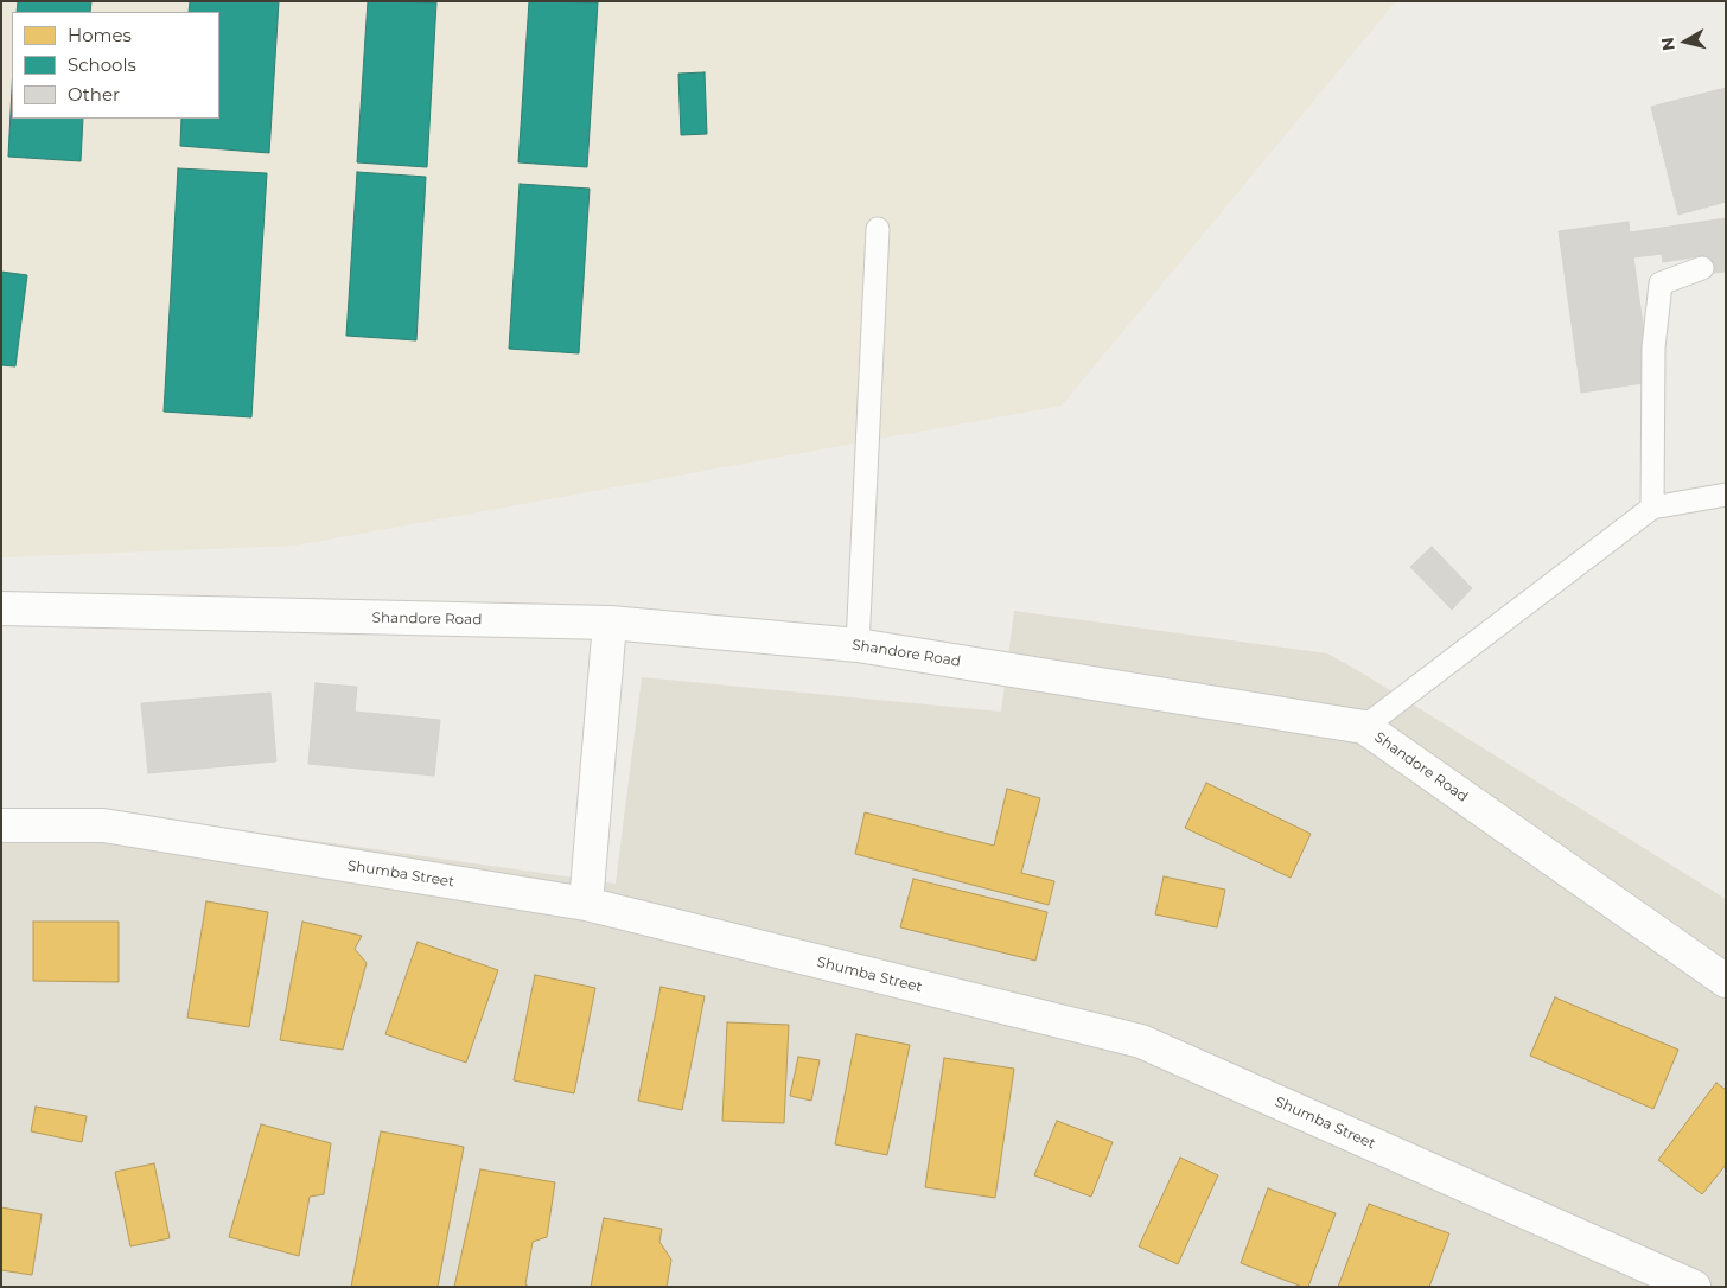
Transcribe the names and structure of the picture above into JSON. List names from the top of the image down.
{
  "streets": {
    "street": ["Shandore Road", "Shumba Street"]
  },
  "legend": ["Homes", "Schools", "Other"],
  "north": "left"
}
